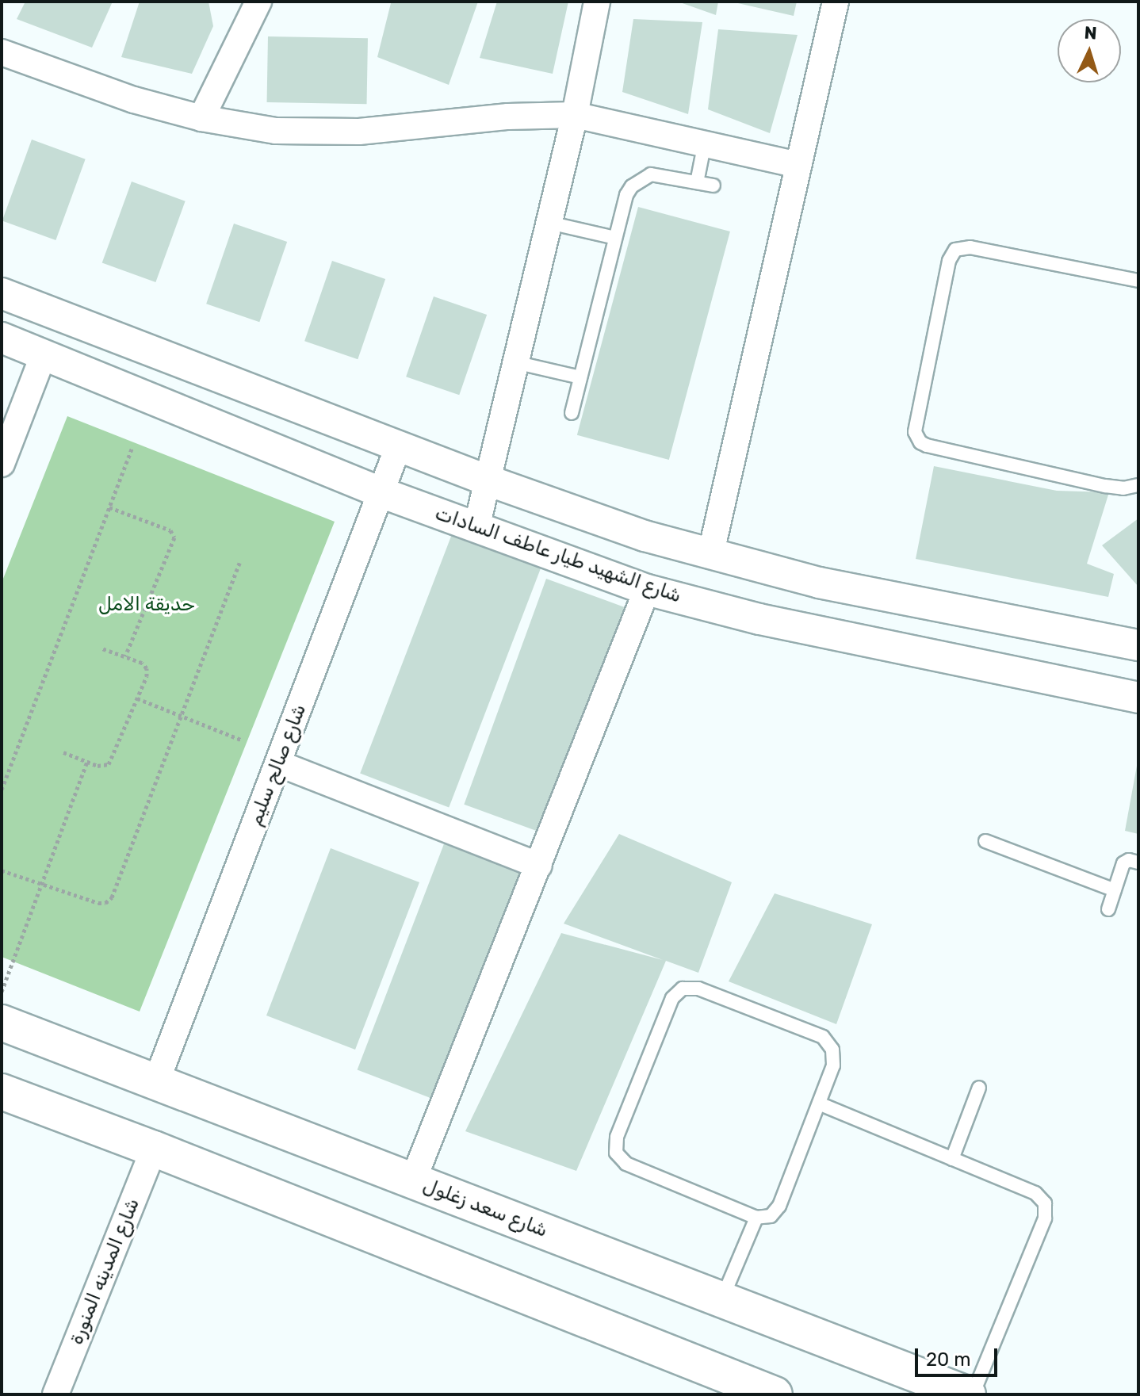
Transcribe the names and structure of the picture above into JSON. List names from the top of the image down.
{
  "streets": {
    "main road": ["شارع سعد زغلول"],
    "street": ["شارع الشهيد طيار عاطف السادات", "شارع صالح سليم", "شارع المدينه المنورة"]
  },
  "crossings": [
    ["شارع الشهيد طيار عاطف السادات", "شارع صالح سليم"],
    ["شارع صالح سليم", "شارع سعد زغلول"]
  ],
  "parks": ["حديقة الامل"],
  "scale_bar": "20 m",
  "north": "top"
}
